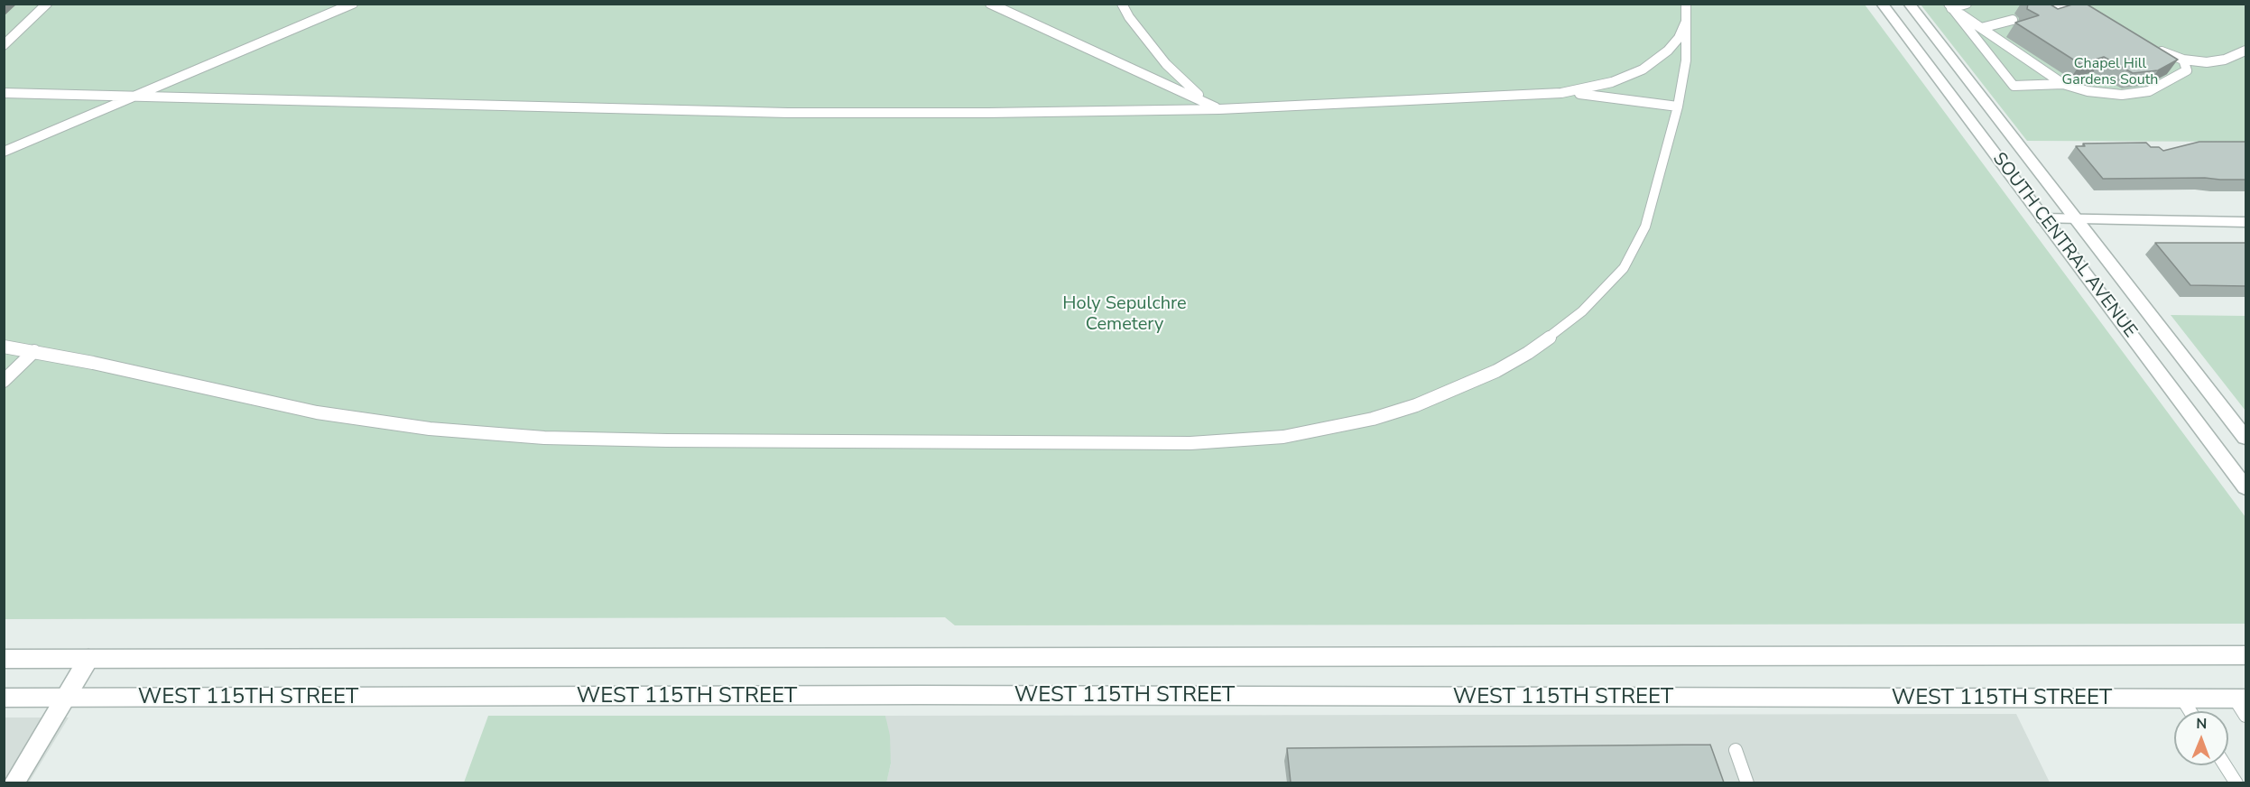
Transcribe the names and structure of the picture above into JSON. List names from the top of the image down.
{
  "streets": {
    "street": ["SOUTH CENTRAL AVENUE", "WEST 115TH STREET"]
  },
  "parks": ["Chapel Hill Gardens South", "Holy Sepulchre Cemetery"],
  "north": "top"
}
